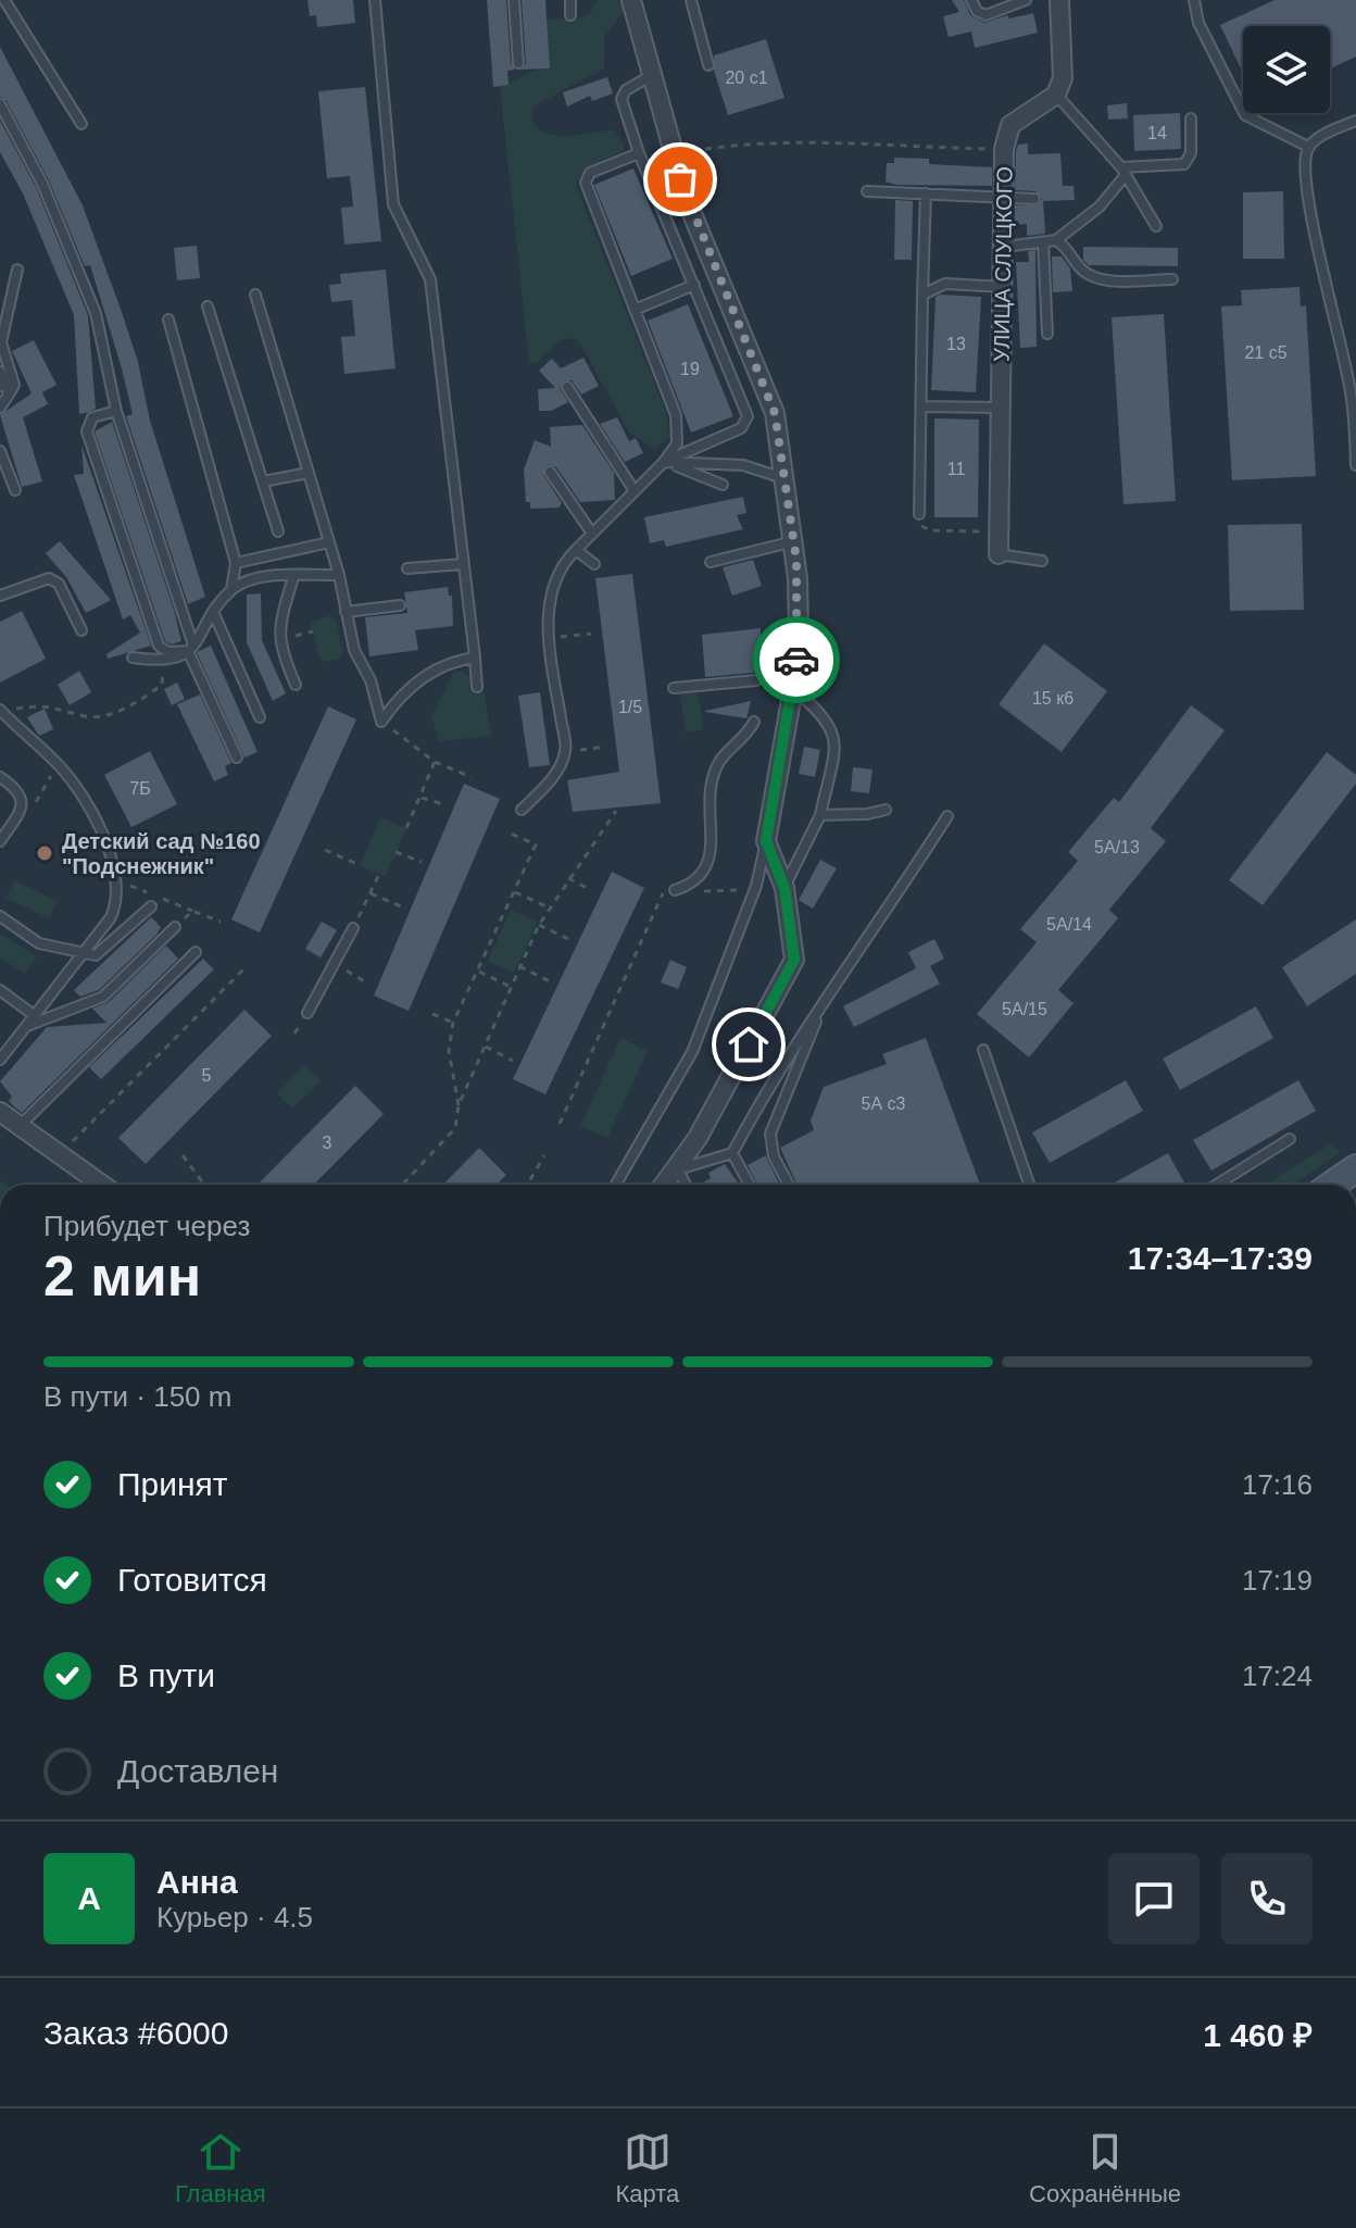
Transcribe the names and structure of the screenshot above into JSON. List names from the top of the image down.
{
  "streets": {
    "street": ["УЛИЦА СЛУЦКОГО"]
  },
  "places": ["Детский сад №160 \"Подснежник\""],
  "house_numbers": [
    "20 с1",
    "14",
    "13",
    "21 с5",
    "19",
    "11",
    "15 к6",
    "1/5",
    "7Б",
    "5А/13",
    "5А/14",
    "5А/15",
    "5",
    "5А с3",
    "3"
  ],
  "page": {
    "heading": ["2 мин", "Прибудет через", "17:34–17:39"],
    "panel": [
      "Анна",
      "Курьер · 4.5",
      "Заказ #6000",
      "1 460 ₽"
    ],
    "bar": "В пути · 150 m",
    "list": [
      ["Принят", "17:16"],
      ["Готовится", "17:19"],
      ["В пути", "17:24"],
      "Доставлен"
    ],
    "round": "А",
    "tabs": ["Главная", "Карта", "Сохранённые"]
  }
}
